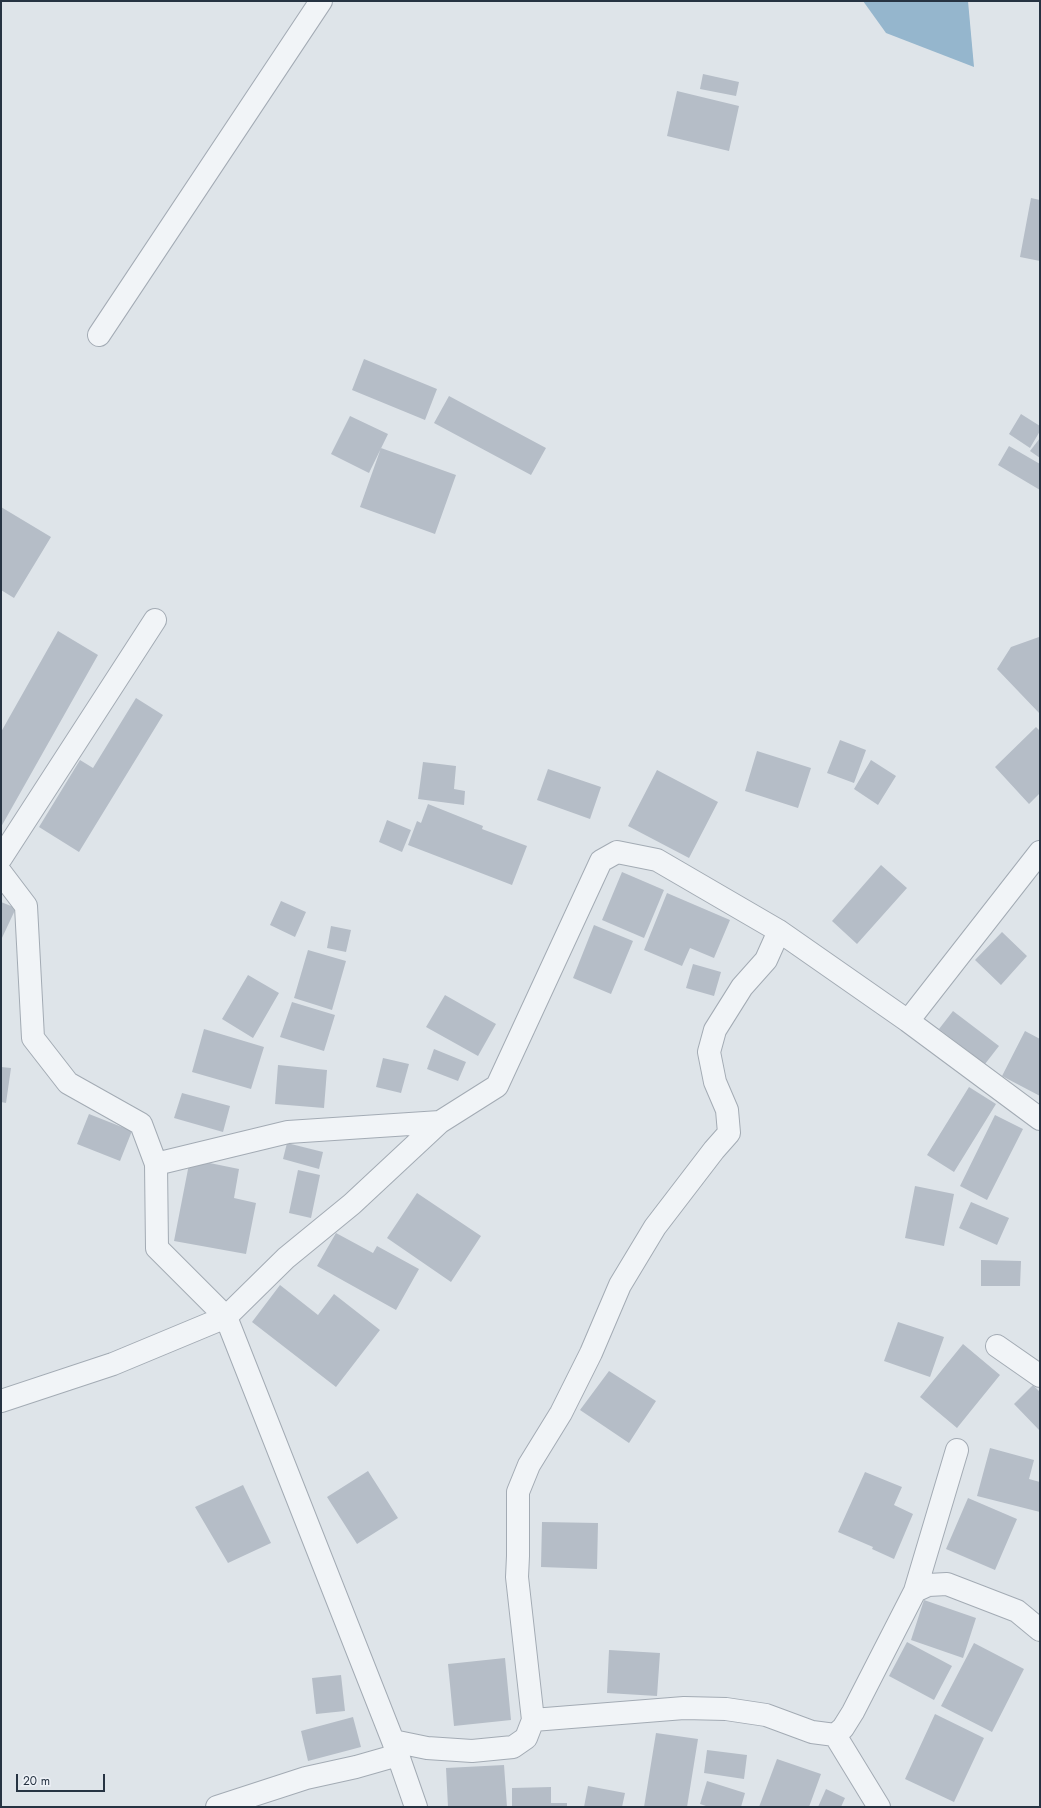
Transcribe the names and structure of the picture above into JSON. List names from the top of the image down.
{
  "scale_bar": "20 m"
}
